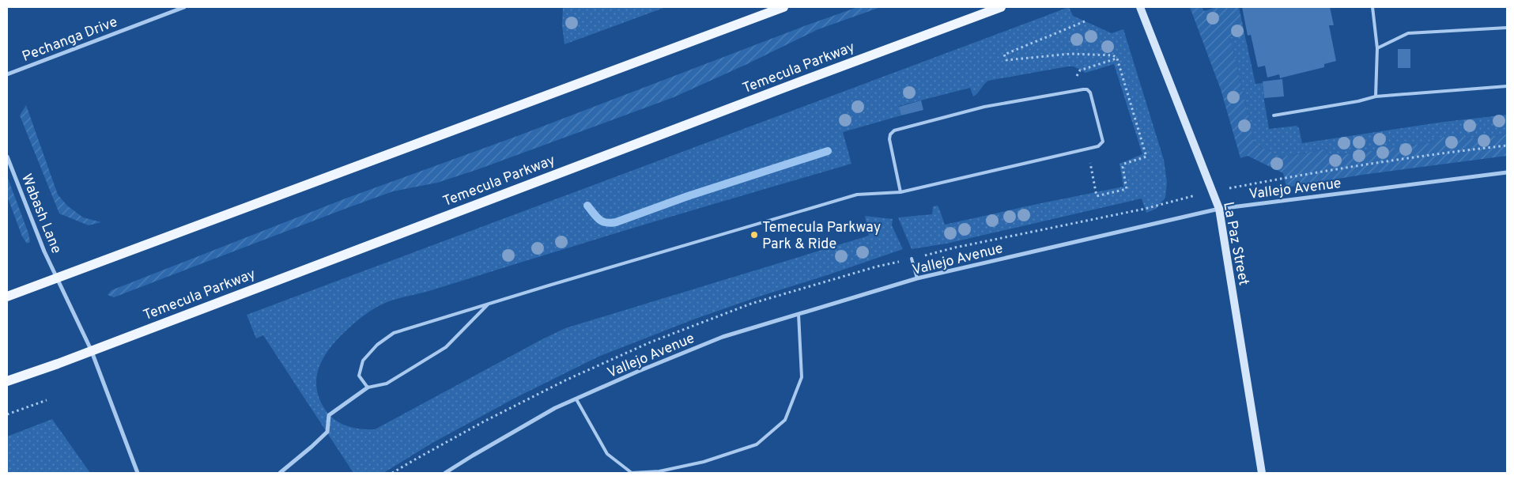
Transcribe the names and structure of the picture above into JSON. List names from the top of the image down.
{
  "streets": {
    "main road": ["Temecula Parkway", "La Paz Street"],
    "street": ["Pechanga Drive", "Vallejo Avenue", "Wabash Lane"]
  },
  "crossings": [
    ["Temecula Parkway", "Wabash Lane"],
    ["Vallejo Avenue", "La Paz Street"]
  ],
  "places": ["Temecula Parkway Park & Ride"]
}
